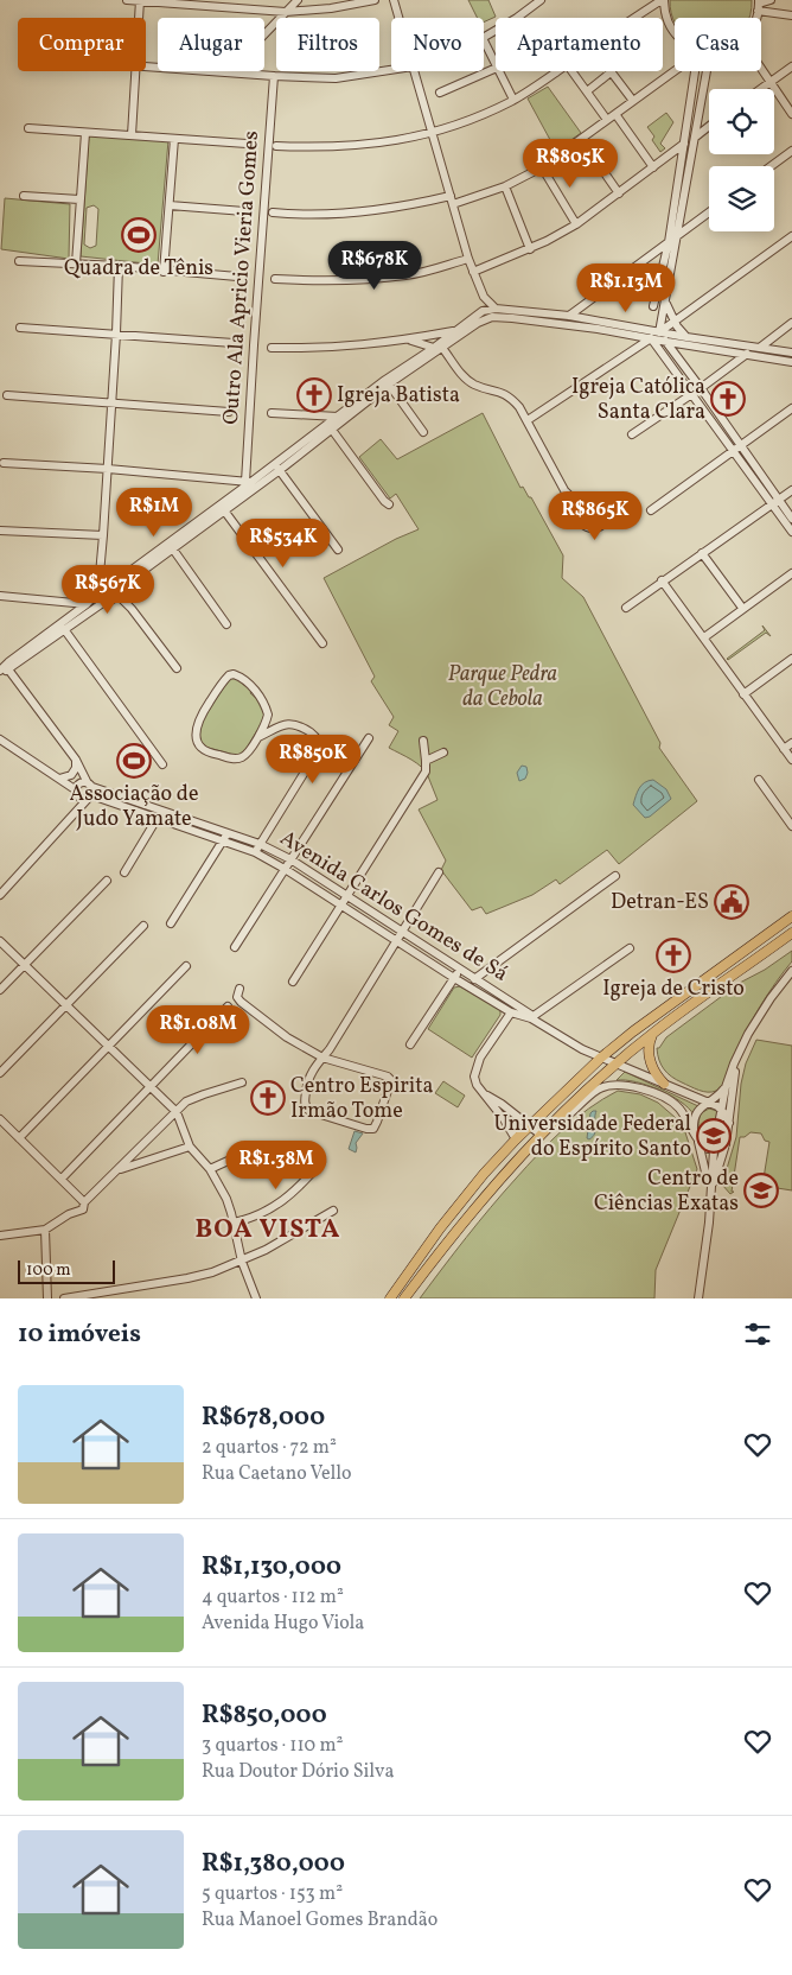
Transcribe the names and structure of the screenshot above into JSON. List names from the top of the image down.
{
  "streets": {
    "street": ["Outro Ala Apricio Vieria Gomes", "Avenida Carlos Gomes de Sá"]
  },
  "districts": ["BOA VISTA"],
  "parks": ["Parque Pedra da Cebola"],
  "places": {
    "sports": ["Quadra de Tênis", "Associação de Judo Yamate"],
    "church": [
      "Igreja Batista",
      "Igreja Católica Santa Clara",
      "Igreja de Cristo",
      "Centro Espirita Irmão Tome"
    ],
    "public building": ["Detran-ES"],
    "school or university": ["Universidade Federal do Espírito Santo", "Centro de Ciências Exatas"]
  },
  "scale_bar": "100 m",
  "page": {
    "chip": [
      "Comprar",
      "Alugar",
      "Filtros",
      "Novo",
      "Apartamento",
      "Casa"
    ],
    "price": [
      "R$805K",
      "R$678K",
      "R$1.13M",
      "R$1M",
      "R$865K",
      "R$534K",
      "R$567K",
      "R$850K",
      "R$1.08M",
      "R$1.38M"
    ],
    "scale": "100 m",
    "heading": "10 imóveis",
    "list": [
      {
        "name": "R$678,000",
        "note": "2 quartos · 72 m² · Rua Caetano Vello"
      },
      {
        "name": "R$1,130,000",
        "note": "4 quartos · 112 m² · Avenida Hugo Viola"
      },
      {
        "name": "R$850,000",
        "note": "3 quartos · 110 m² · Rua Doutor Dório Silva"
      },
      {
        "name": "R$1,380,000",
        "note": "5 quartos · 153 m² · Rua Manoel Gomes Brandão"
      }
    ]
  }
}
